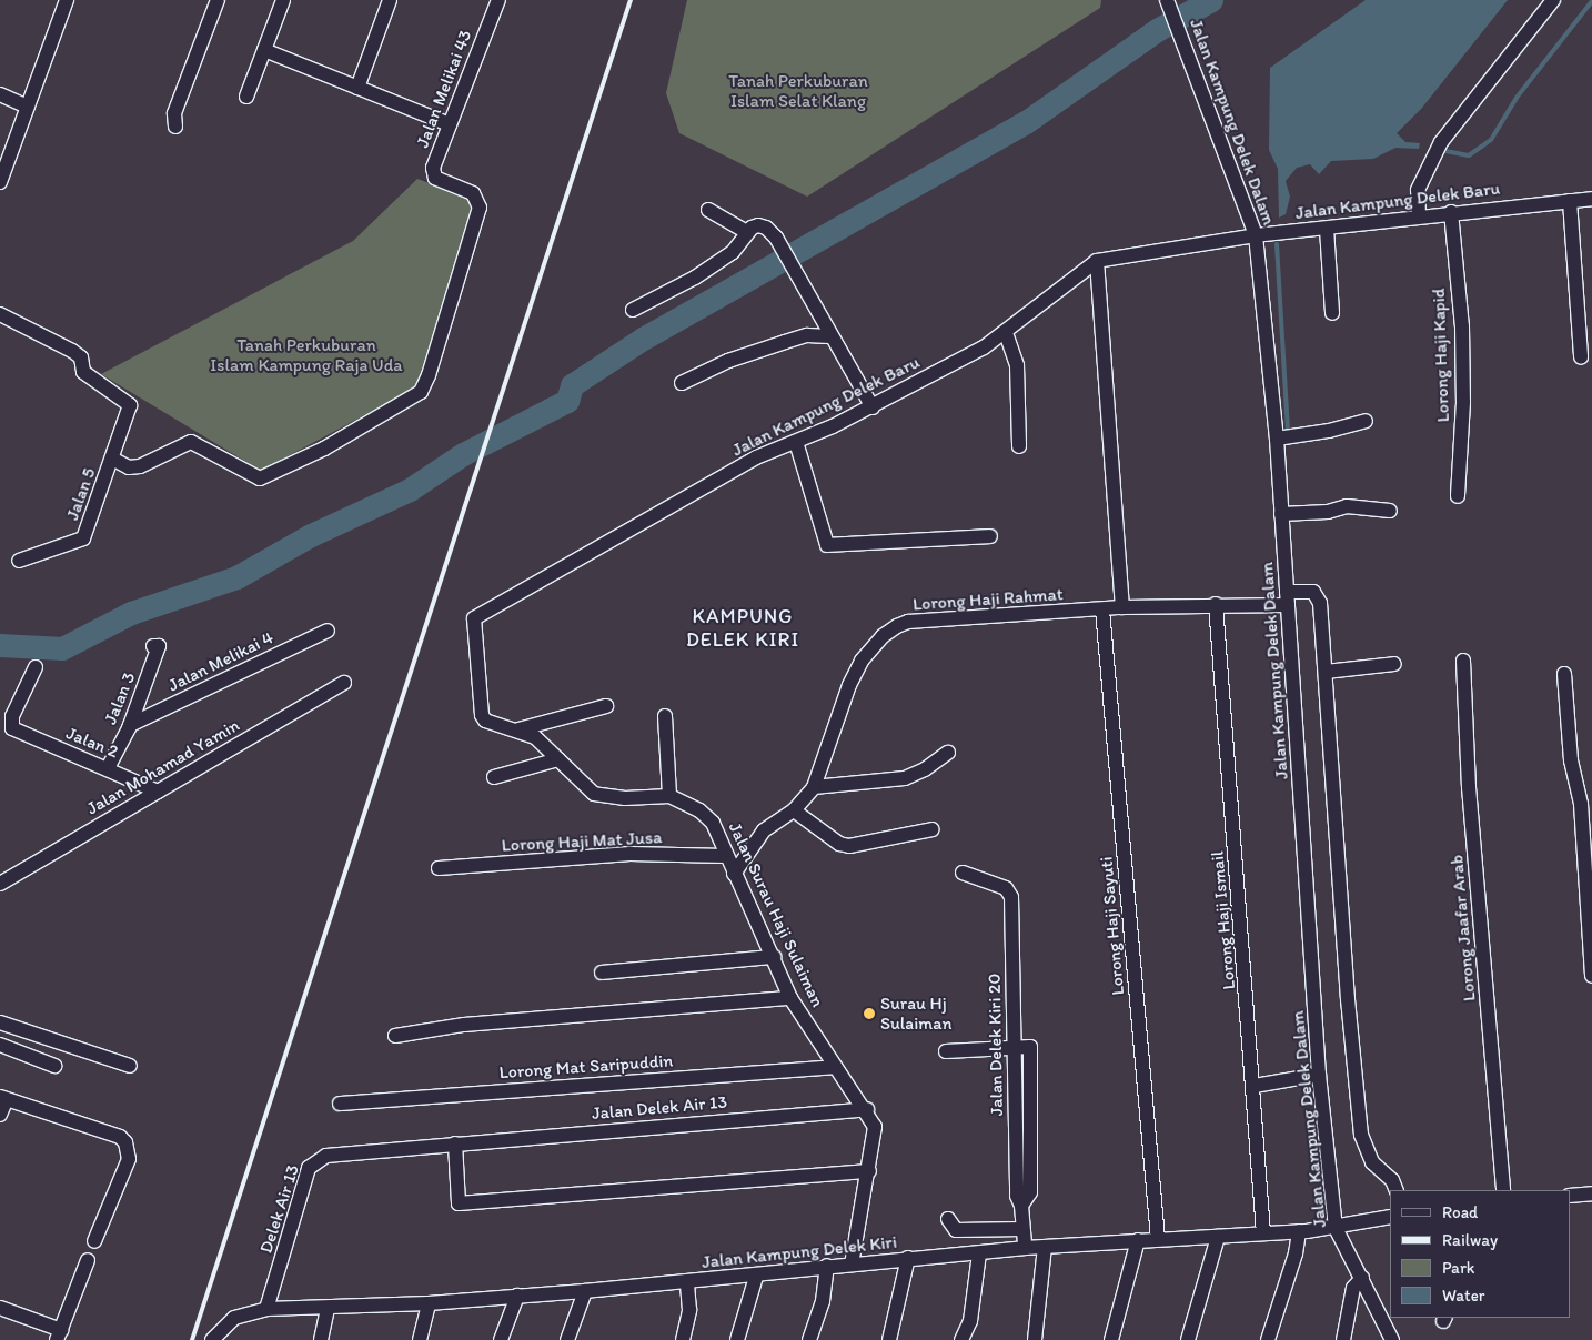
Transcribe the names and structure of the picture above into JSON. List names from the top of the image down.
{
  "streets": {
    "street": [
      "Jalan Melikai 43",
      "Jalan Kampung Delek Dalam",
      "Jalan Kampung Delek Baru",
      "Lorong Haji Kapid",
      "Jalan 5",
      "Lorong Haji Rahmat",
      "Jalan Melikai 4",
      "Jalan 3",
      "Jalan 2",
      "Jalan Mohamad Yamin",
      "Lorong Haji Mat Jusa",
      "Jalan Surau Haji Sulaiman",
      "Lorong Haji Ismail",
      "Lorong Haji Sayuti",
      "Lorong Jaafar Arab",
      "Jalan Delek Kiri 20",
      "Lorong Mat Saripuddin",
      "Jalan Delek Air 13",
      "Delek Air 13",
      "Jalan Kampung Delek Kiri"
    ]
  },
  "crossings": [
    ["Jalan Melikai 43", "Jalan 5"],
    ["Jalan Kampung Delek Dalam", "Jalan Kampung Delek Baru"],
    ["Jalan Kampung Delek Dalam", "Lorong Haji Rahmat"],
    ["Jalan Kampung Delek Dalam", "Jalan Kampung Delek Kiri"],
    ["Jalan Kampung Delek Baru", "Lorong Haji Kapid"],
    ["Jalan Kampung Delek Baru", "Jalan Surau Haji Sulaiman"],
    ["Lorong Haji Rahmat", "Jalan Surau Haji Sulaiman"],
    ["Lorong Haji Rahmat", "Lorong Haji Ismail"],
    ["Lorong Haji Rahmat", "Lorong Haji Sayuti"],
    ["Jalan Melikai 4", "Jalan 3"],
    ["Jalan 3", "Jalan 2"],
    ["Jalan 2", "Jalan Mohamad Yamin"],
    ["Lorong Haji Mat Jusa", "Jalan Surau Haji Sulaiman"],
    ["Jalan Surau Haji Sulaiman", "Lorong Mat Saripuddin"],
    ["Jalan Surau Haji Sulaiman", "Jalan Delek Air 13"],
    ["Jalan Surau Haji Sulaiman", "Jalan Kampung Delek Kiri"],
    ["Lorong Haji Ismail", "Jalan Kampung Delek Kiri"],
    ["Lorong Haji Sayuti", "Jalan Kampung Delek Kiri"],
    ["Jalan Delek Kiri 20", "Jalan Kampung Delek Kiri"],
    ["Jalan Delek Air 13", "Delek Air 13"],
    ["Delek Air 13", "Jalan Kampung Delek Kiri"]
  ],
  "districts": ["KAMPUNG DELEK KIRI"],
  "parks": ["Tanah Perkuburan Islam Selat Klang", "Tanah Perkuburan Islam Kampung Raja Uda"],
  "places": ["Surau Hj Sulaiman"],
  "legend": [
    "Road",
    "Railway",
    "Park",
    "Water"
  ]
}
